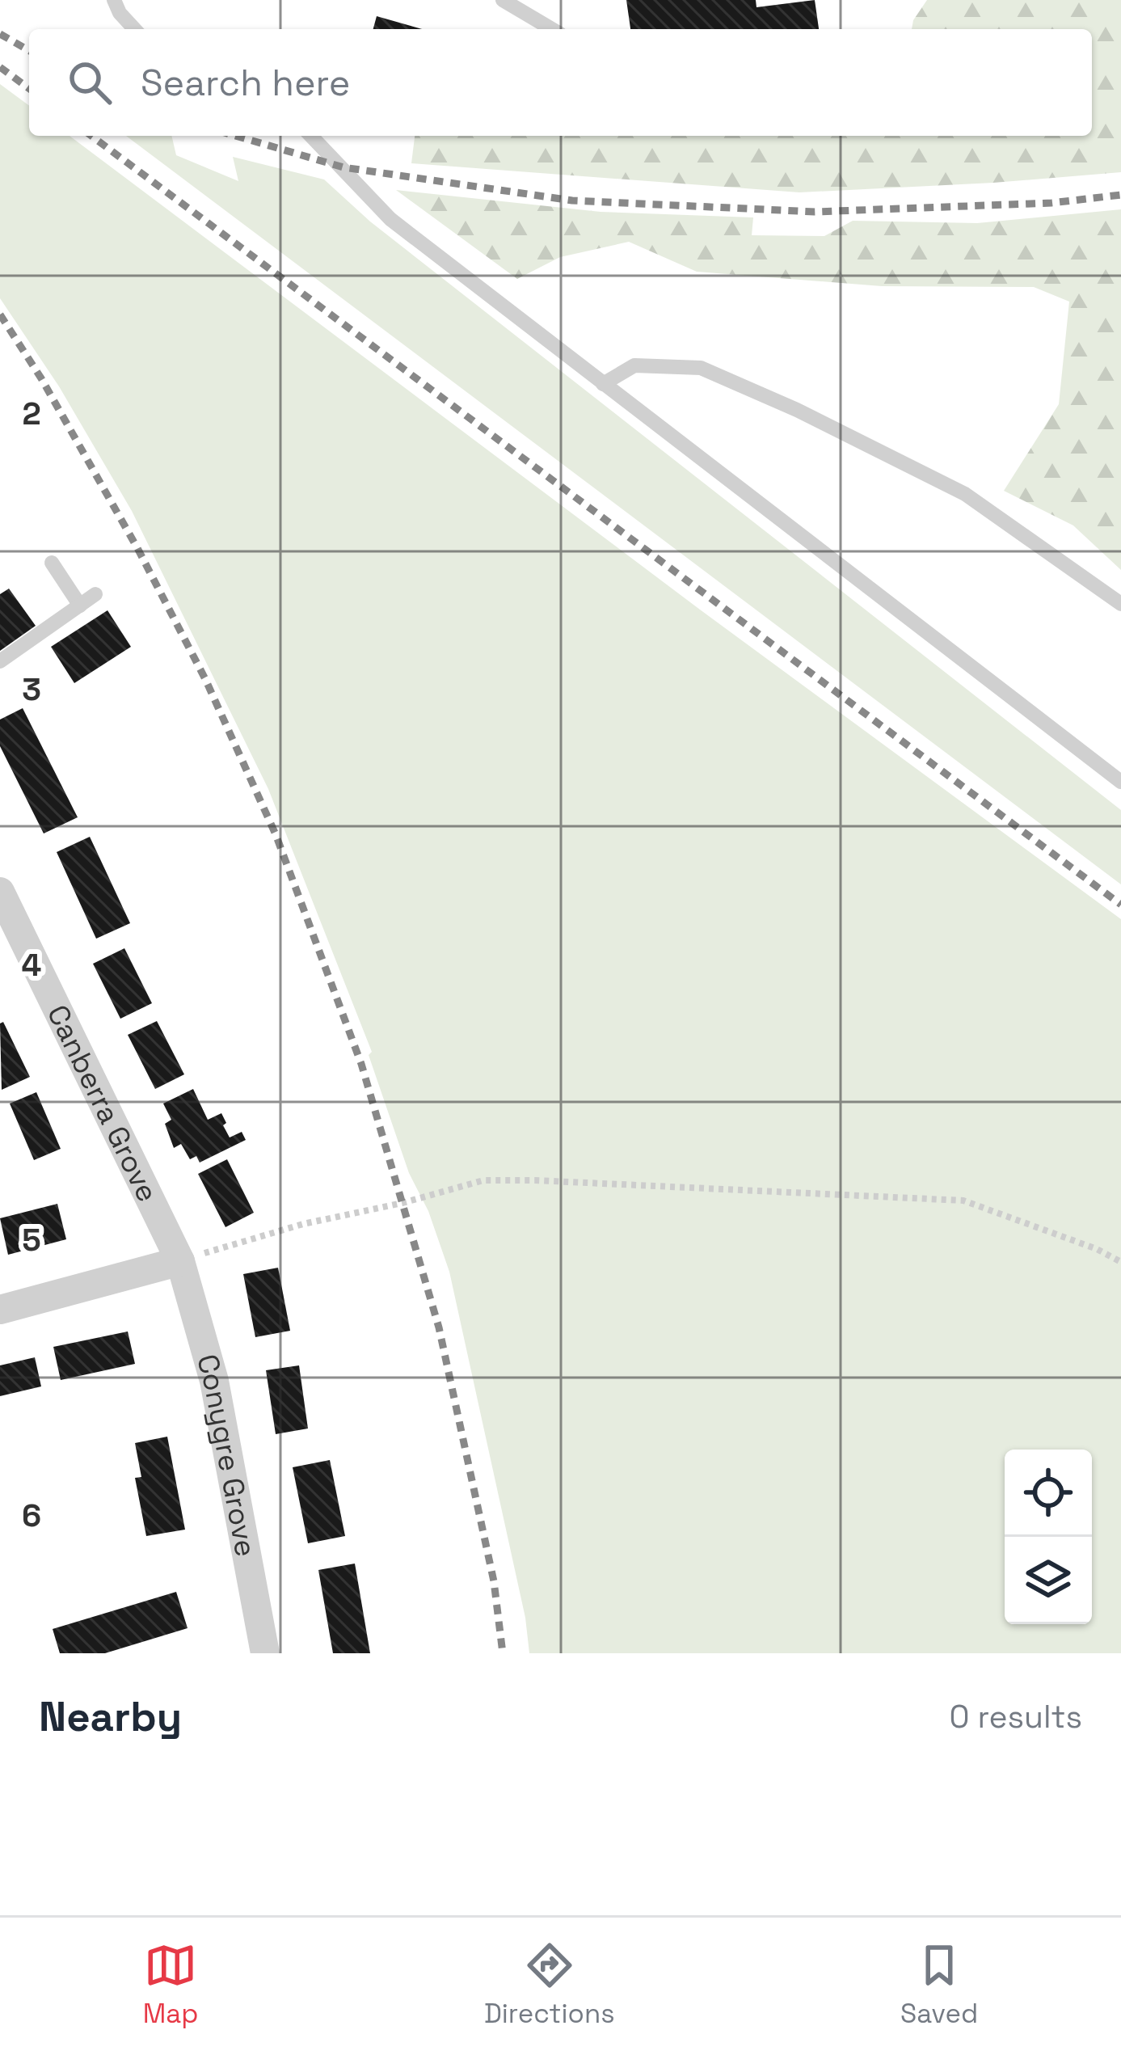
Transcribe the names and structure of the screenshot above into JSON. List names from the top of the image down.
{
  "streets": {
    "street": ["Canberra Grove", "Conygre Grove"]
  },
  "crossings": [
    ["Canberra Grove", "Conygre Grove"]
  ],
  "page": {
    "search": "Search here",
    "heading": ["Nearby", "0 results"],
    "nav": ["Map", "Directions", "Saved"]
  },
  "grid": {
    "rows": [
      "2",
      "3",
      "4",
      "5",
      "6"
    ]
  }
}
